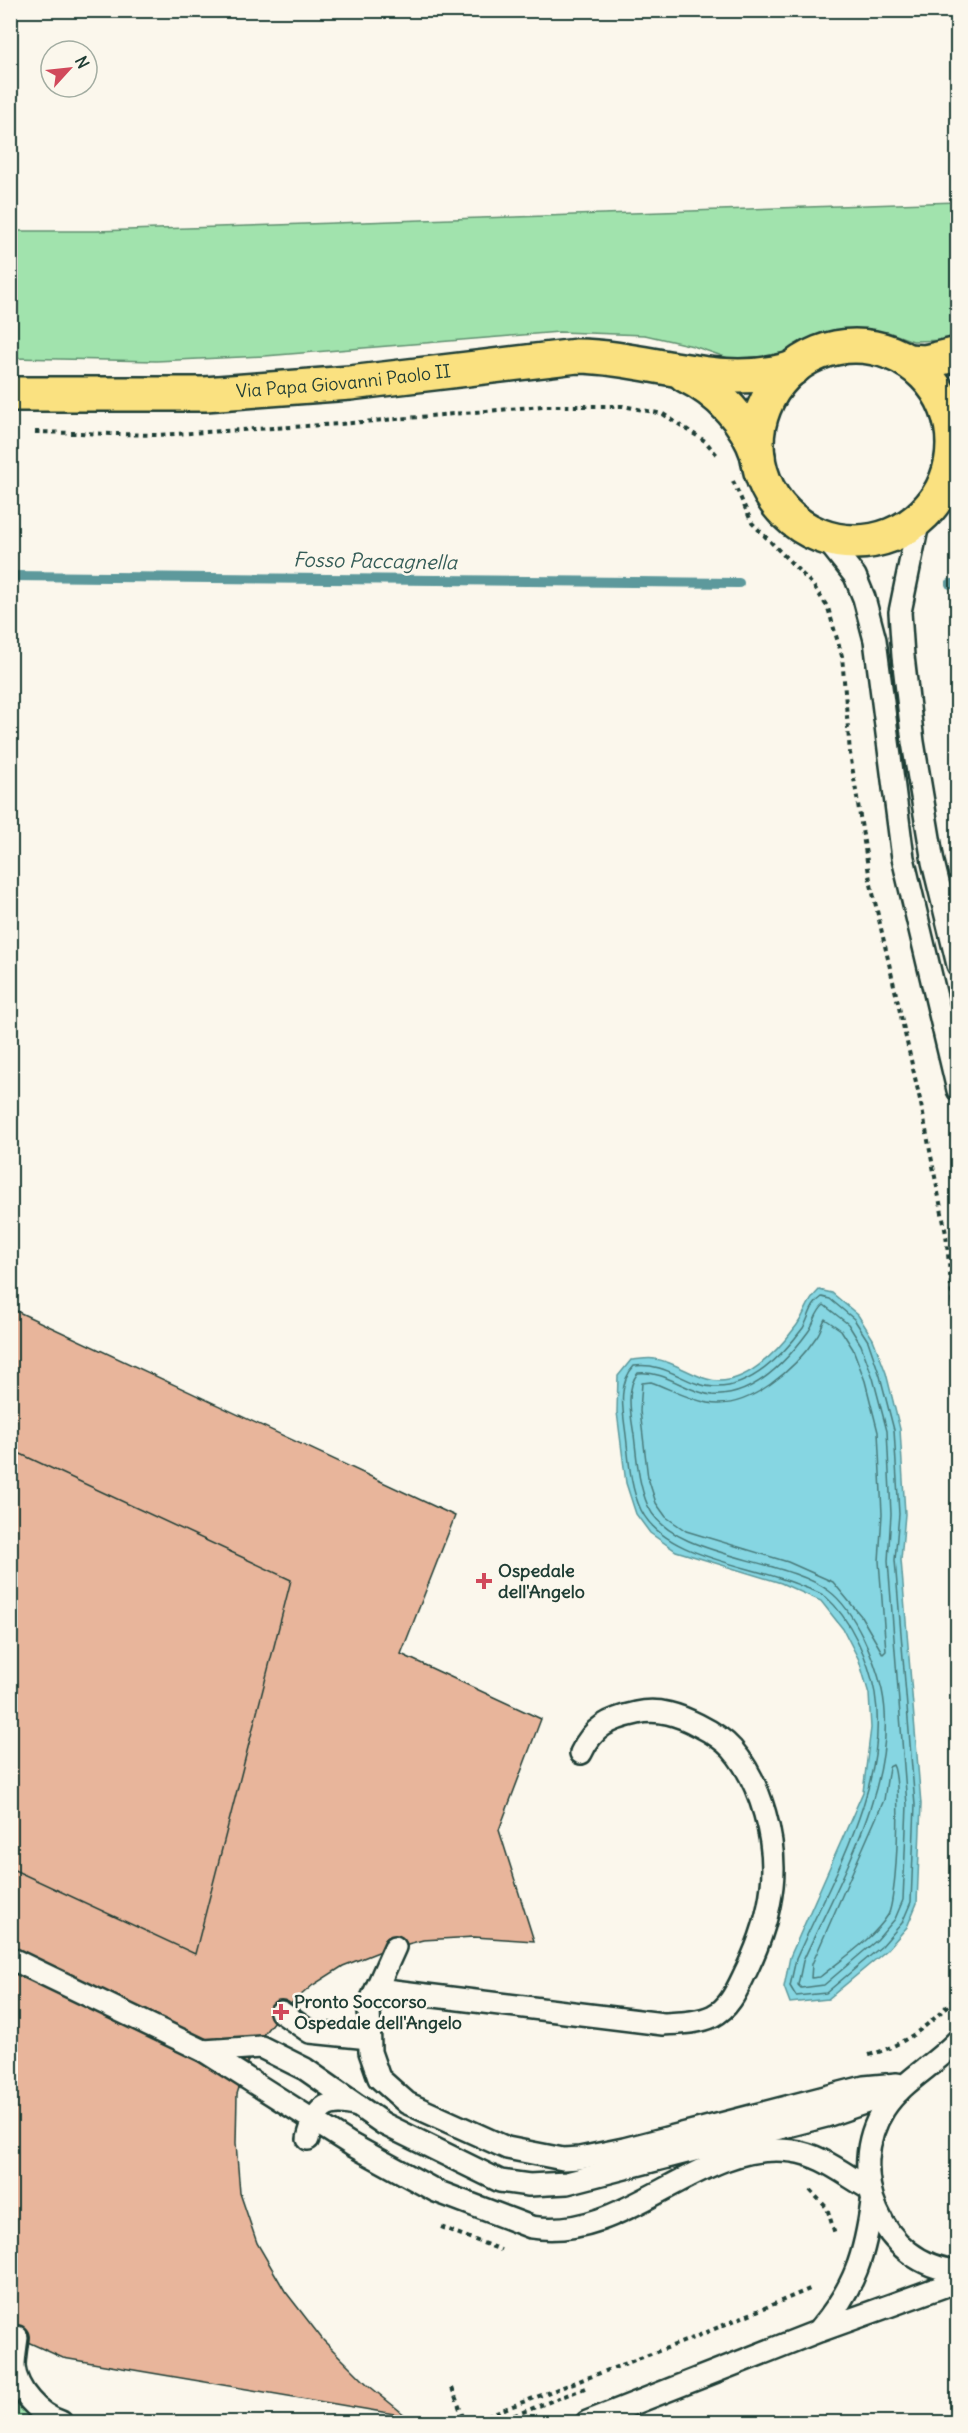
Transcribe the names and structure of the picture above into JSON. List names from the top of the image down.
{
  "streets": {
    "main road": ["Via Papa Giovanni Paolo II"]
  },
  "water": ["Fosso Paccagnella"],
  "places": {
    "health": ["Ospedale dell'Angelo", "Pronto Soccorso Ospedale dell'Angelo"]
  },
  "north": "top right"
}
